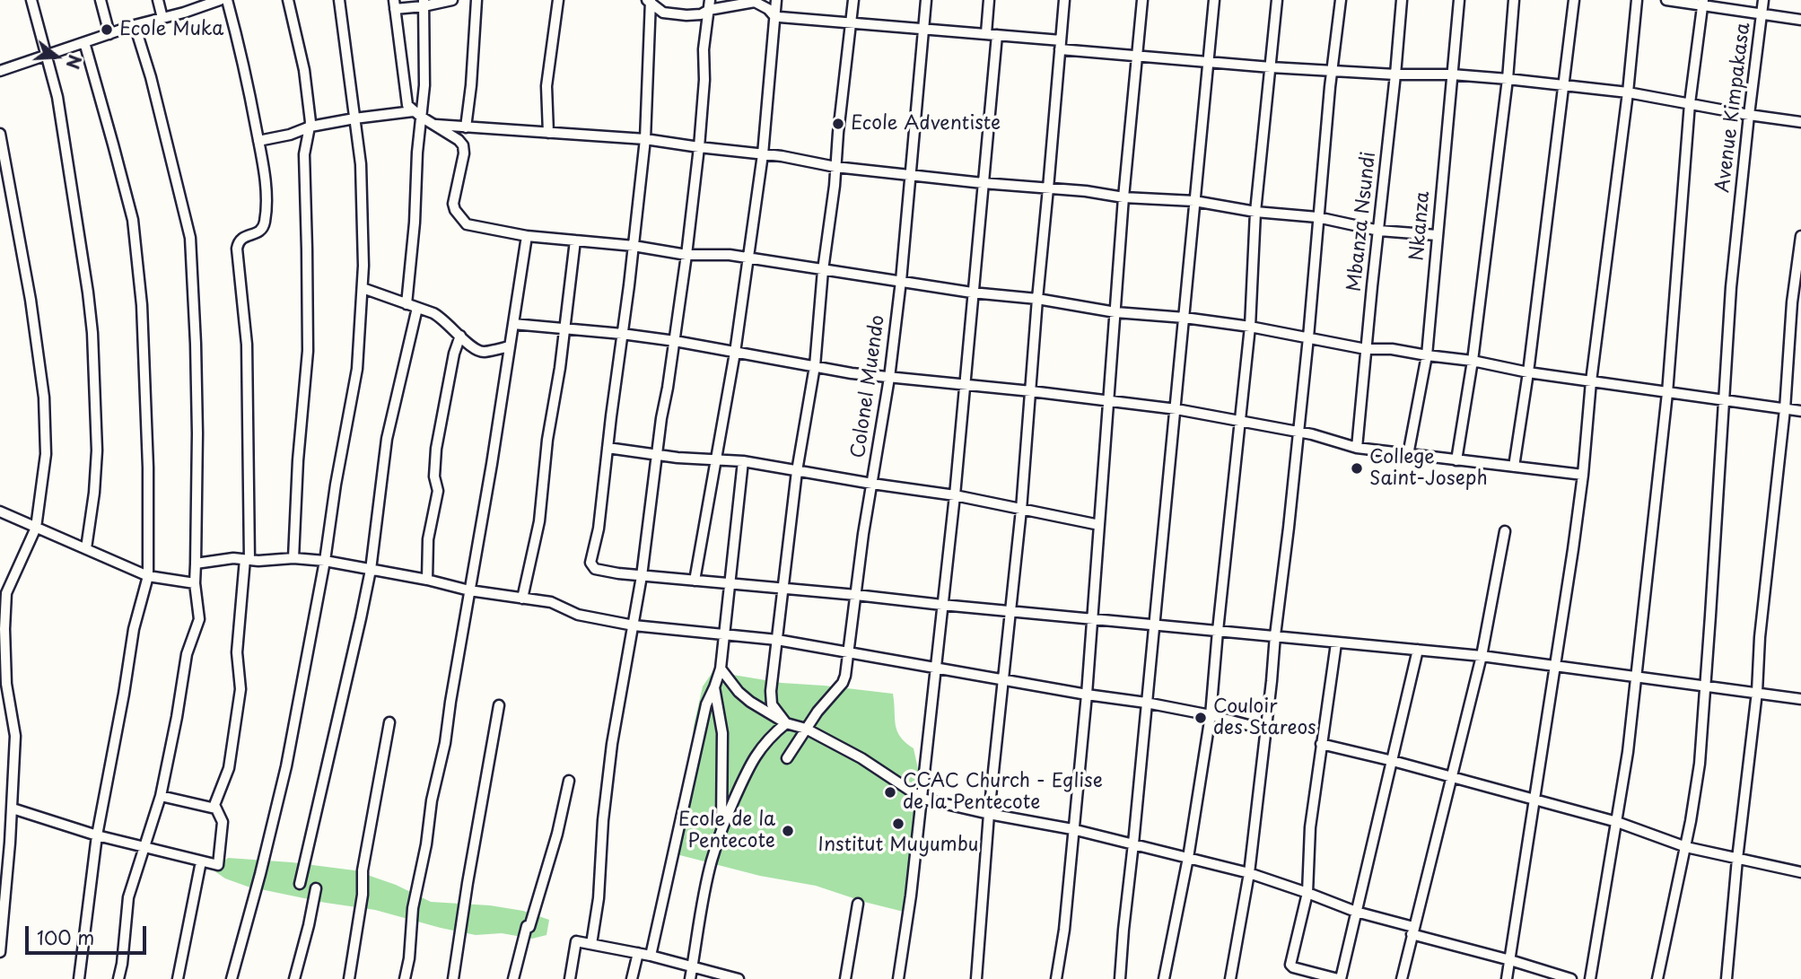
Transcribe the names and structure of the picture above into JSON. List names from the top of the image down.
{
  "streets": {
    "street": [
      "Avenue Kimpakasa",
      "Mbanza Nsundi",
      "Nkanza",
      "Colonel Muendo"
    ]
  },
  "places": [
    "Ecole Muka",
    "Ecole Adventiste",
    "College Saint-Joseph",
    "Couloir des Stareos",
    "CCAC Church - Eglise de la Pentecote",
    "Institut Muyumbu",
    "Ecole de la Pentecote"
  ],
  "scale_bar": "100 m",
  "north": "right"
}
